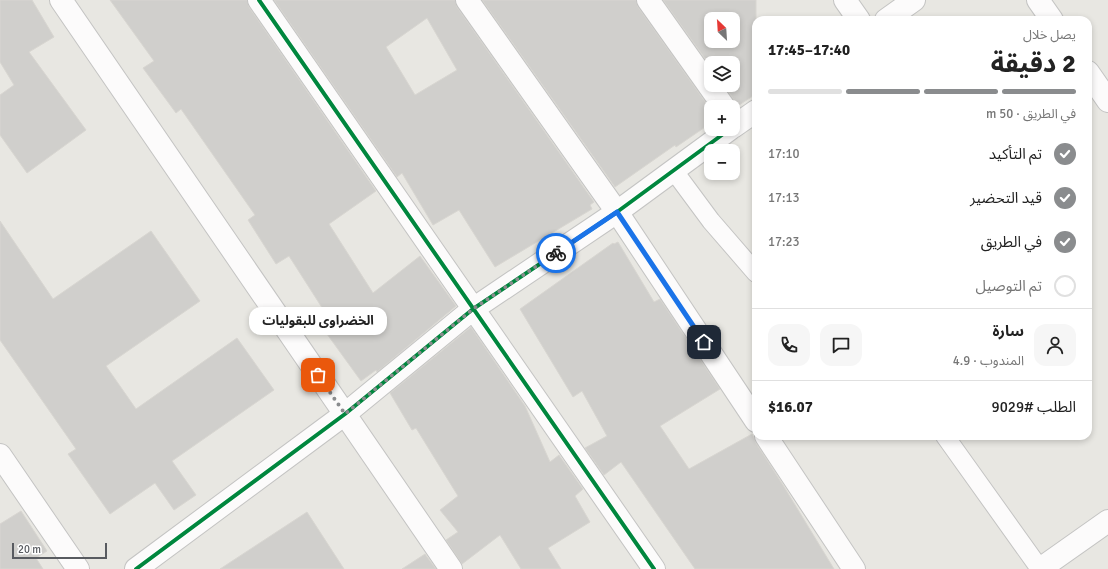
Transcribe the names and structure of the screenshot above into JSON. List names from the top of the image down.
{
  "places": ["الخضراوى للبقوليات"],
  "scale_bar": "20 m",
  "north": "top left",
  "page": {
    "map_buttons": ["+", "−"],
    "heading": ["2 دقيقة", "يصل خلال", "17:40–17:45"],
    "panel": [
      "سارة",
      "المندوب · 4.9",
      "الطلب #9029",
      "$16.07"
    ],
    "bar": "في الطريق · 50 m",
    "list": [
      ["تم التأكيد", "17:10"],
      ["قيد التحضير", "17:13"],
      ["في الطريق", "17:23"],
      "تم التوصيل"
    ],
    "bubble": "الخضراوى للبقوليات",
    "scale": "20 m"
  }
}
